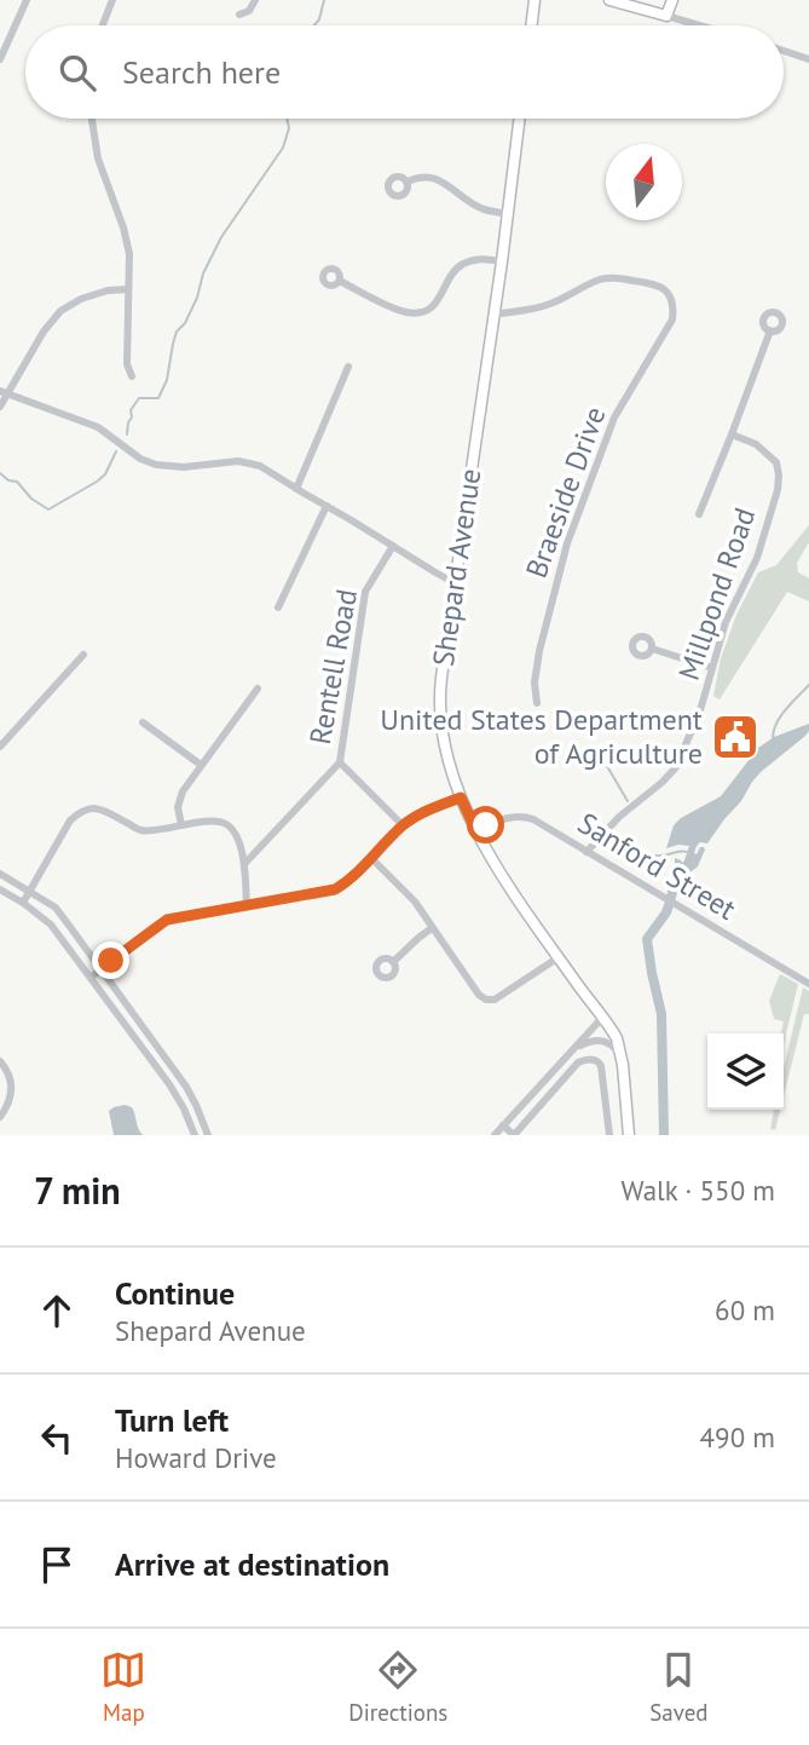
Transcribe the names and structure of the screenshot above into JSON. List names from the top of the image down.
{
  "streets": {
    "main road": ["Shepard Avenue"],
    "street": [
      "Braeside Drive",
      "Millpond Road",
      "Rentell Road",
      "Sanford Street"
    ]
  },
  "crossings": [
    ["Braeside Drive", "Shepard Avenue"],
    ["Shepard Avenue", "Sanford Street"],
    ["Millpond Road", "Sanford Street"]
  ],
  "places": {
    "public building": ["United States Department of Agriculture"]
  },
  "north": "top",
  "page": {
    "search": "Search here",
    "heading": ["7 min", "Walk · 550 m"],
    "list": [
      ["Continue", "Shepard Avenue", "60 m"],
      ["Turn left", "Howard Drive", "490 m"],
      "Arrive at destination"
    ],
    "nav": ["Map", "Directions", "Saved"]
  }
}
